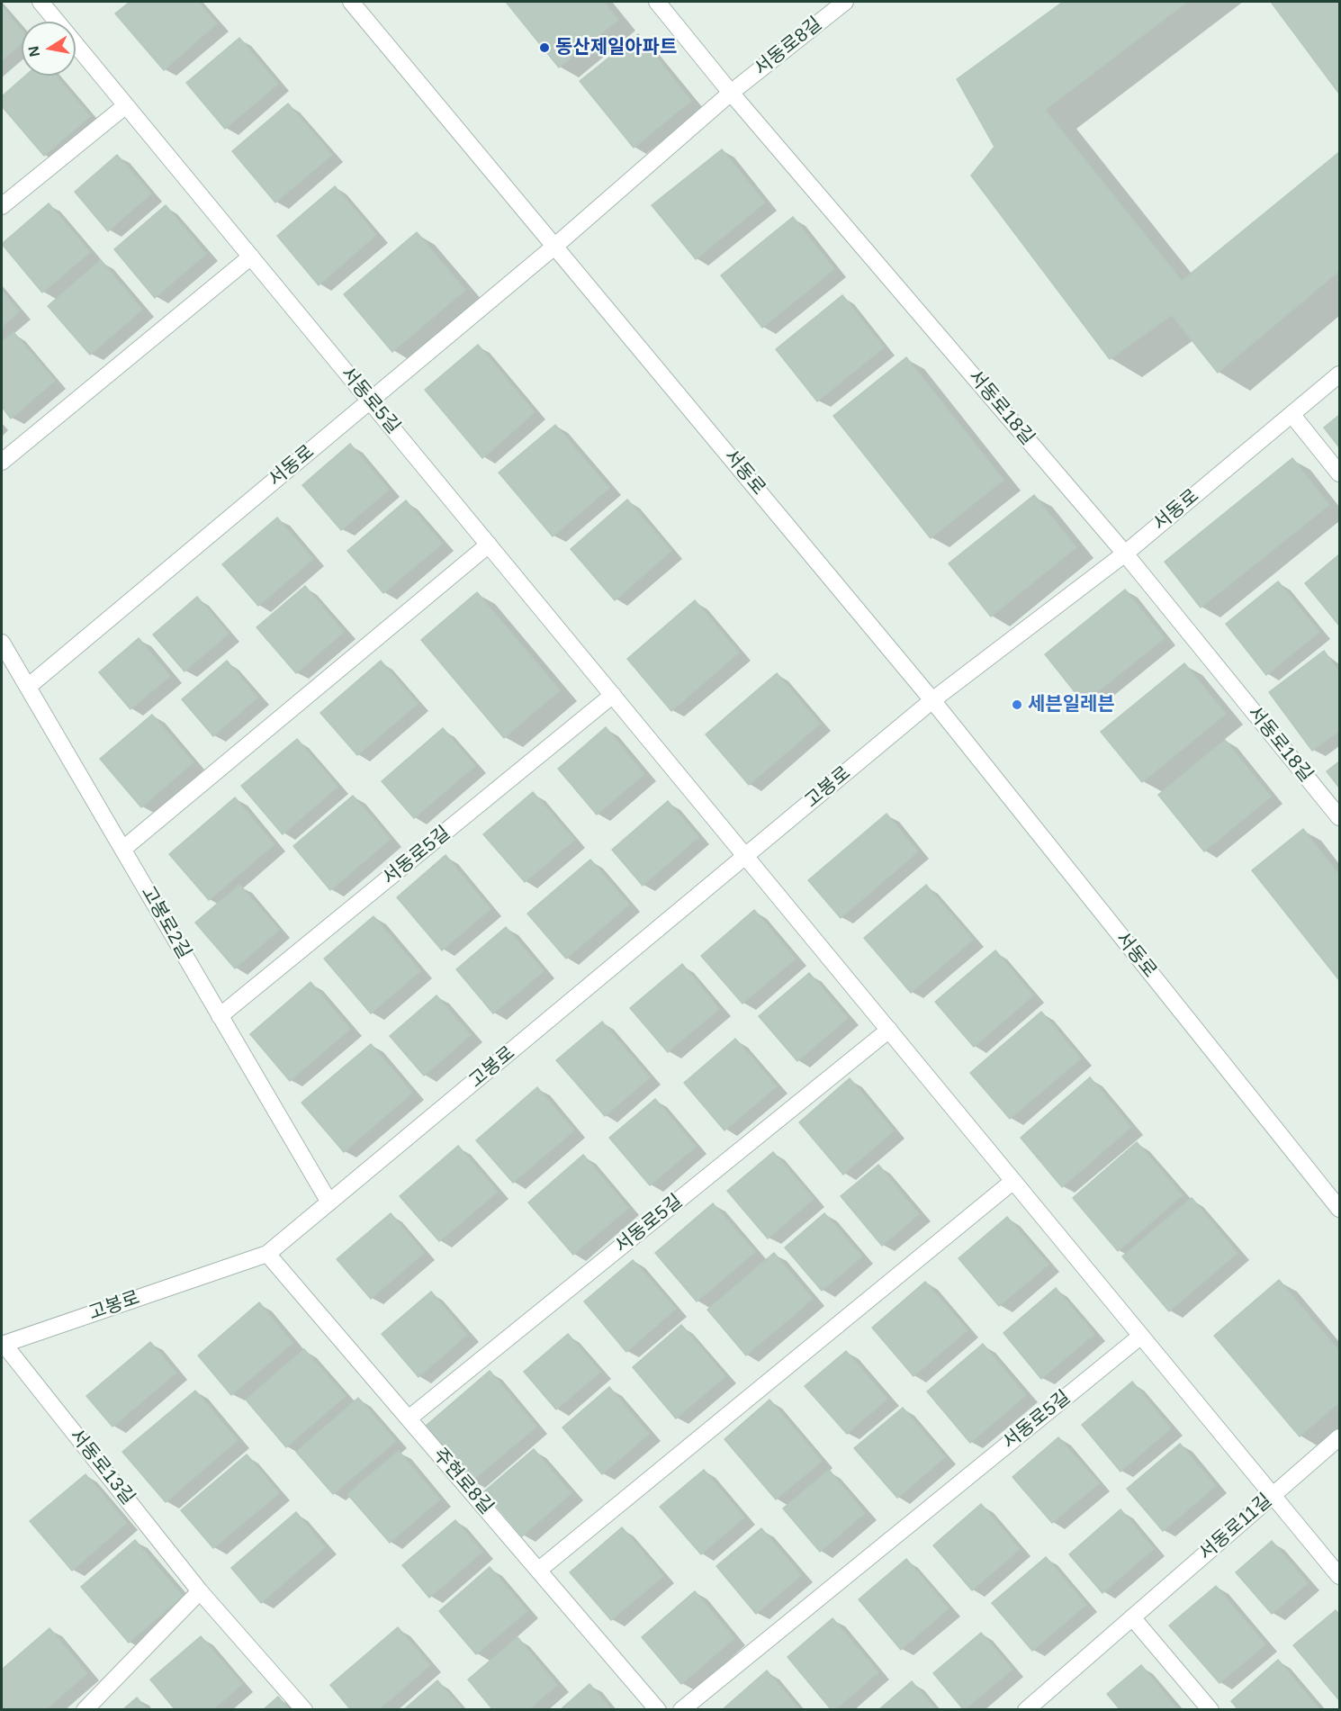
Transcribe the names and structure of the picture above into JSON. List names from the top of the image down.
{
  "streets": {
    "street": [
      "서동로8길",
      "서동로5길",
      "서동로18길",
      "서동로",
      "고봉로",
      "고봉로2길",
      "서동로13길",
      "주현로8길",
      "서동로11길"
    ]
  },
  "crossings": [
    ["서동로8길", "서동로18길"],
    ["서동로8길", "서동로"],
    ["서동로5길", "서동로"],
    ["서동로5길", "고봉로"],
    ["서동로5길", "고봉로2길"],
    ["서동로5길", "주현로8길"],
    ["서동로5길", "서동로11길"],
    ["서동로18길", "서동로"],
    ["서동로", "고봉로"],
    ["서동로", "고봉로2길"],
    ["고봉로", "고봉로2길"],
    ["고봉로", "서동로13길"],
    ["고봉로", "주현로8길"]
  ],
  "places": ["동산제일아파트", "세븐일레븐"],
  "north": "left"
}
